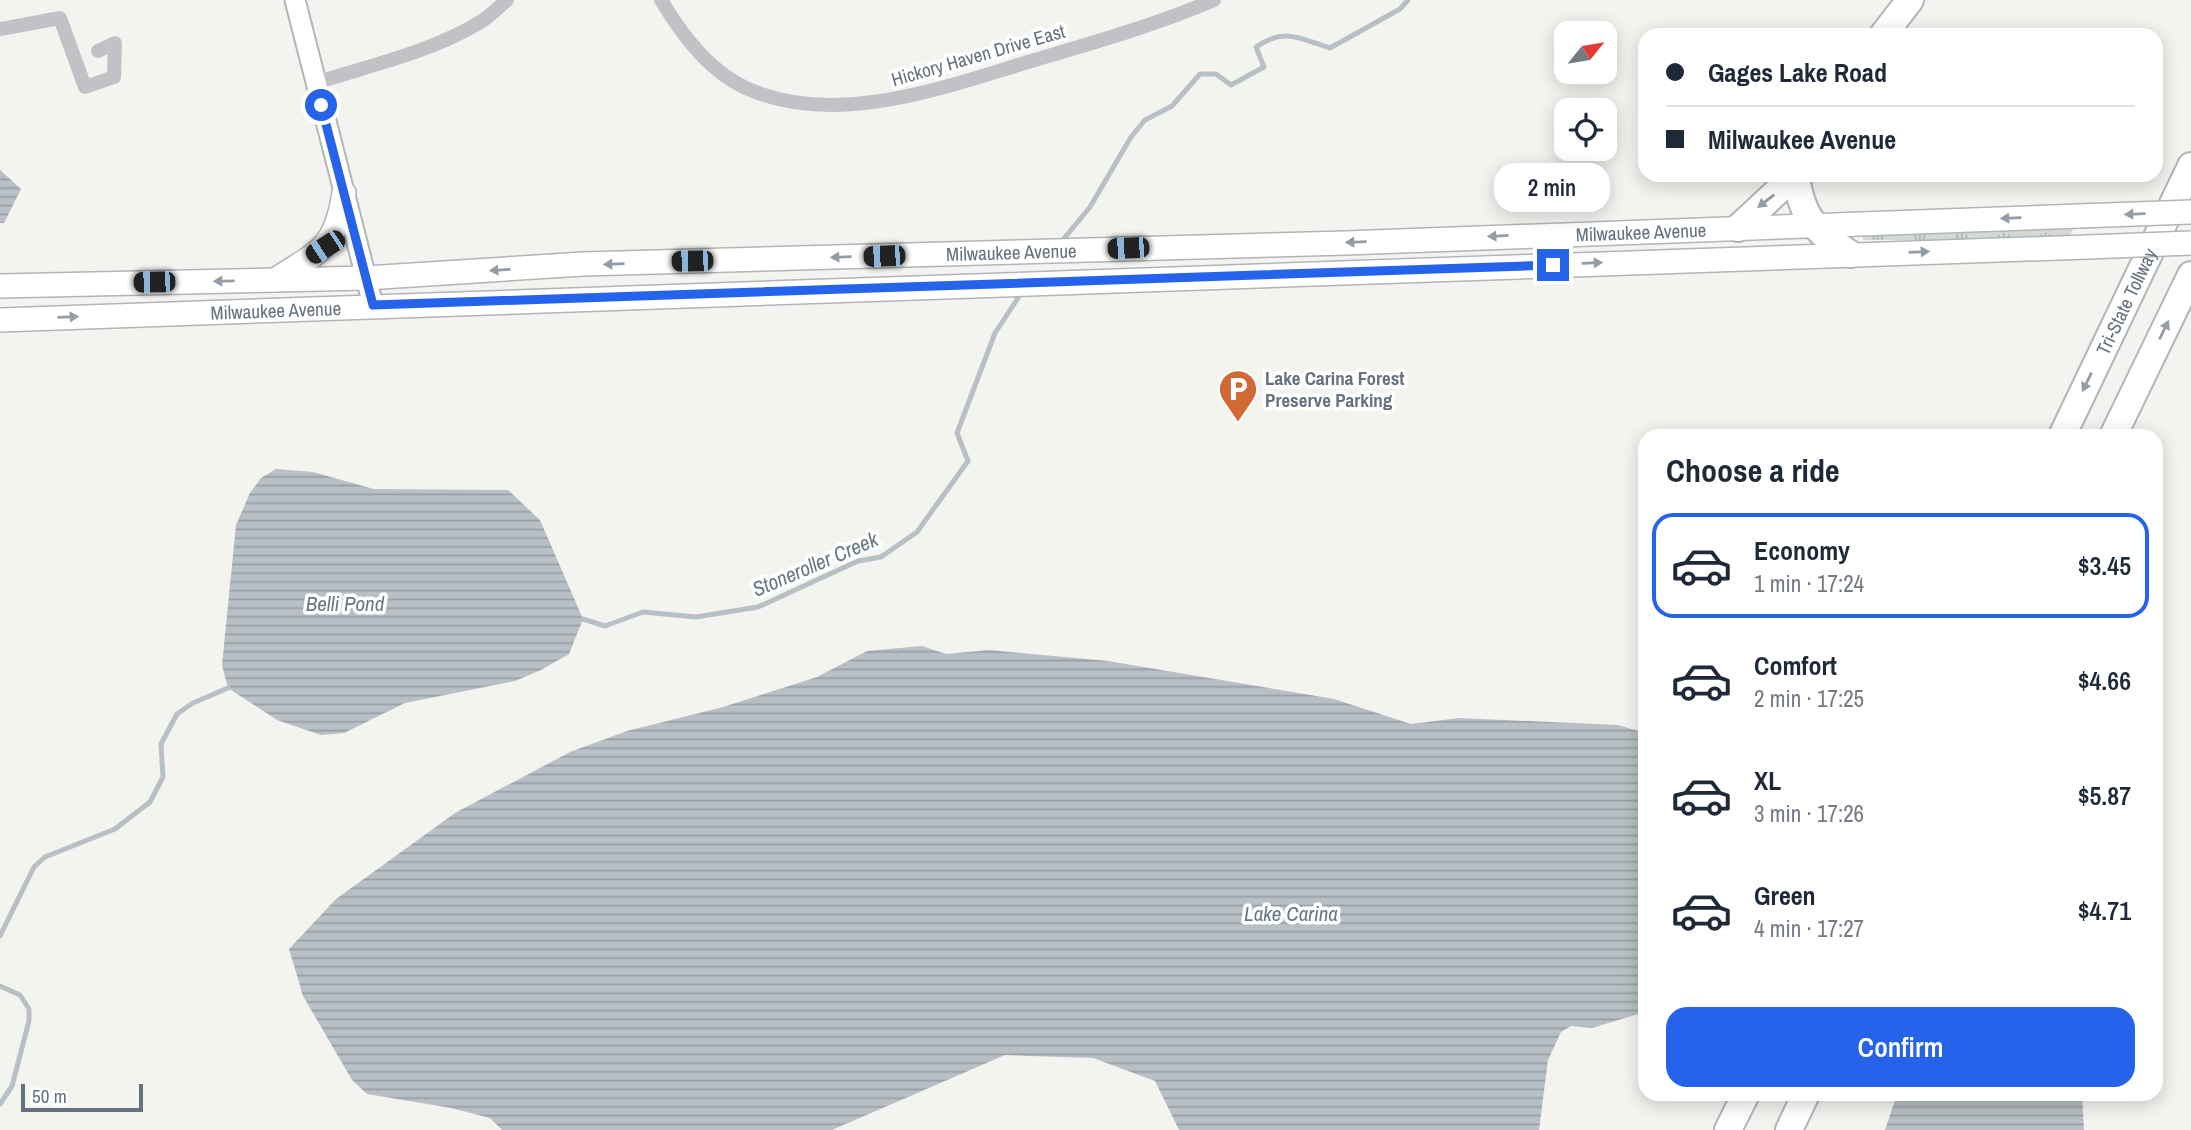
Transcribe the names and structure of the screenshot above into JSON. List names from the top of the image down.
{
  "streets": {
    "highway": ["Tri-State Tollway"],
    "main road": ["Milwaukee Avenue"],
    "street": ["Hickory Haven Drive East"]
  },
  "water": ["Stoneroller Creek", "Belli Pond", "Lake Carina"],
  "places": {
    "parking": ["Lake Carina Forest Preserve Parking"]
  },
  "scale_bar": "50 m",
  "north": "top right",
  "page": {
    "banner": ["Gages Lake Road", "Milwaukee Avenue"],
    "bubble": "2 min",
    "heading": "Choose a ride",
    "list": [
      {
        "name": "Economy",
        "note": "1 min · 17:24",
        "value": "$3.45"
      },
      {
        "name": "Comfort",
        "note": "2 min · 17:25",
        "value": "$4.66"
      },
      {
        "name": "XL",
        "note": "3 min · 17:26",
        "value": "$5.87"
      },
      {
        "name": "Green",
        "note": "4 min · 17:27",
        "value": "$4.71"
      }
    ],
    "buttons": "Confirm",
    "scale": "50 m"
  }
}
